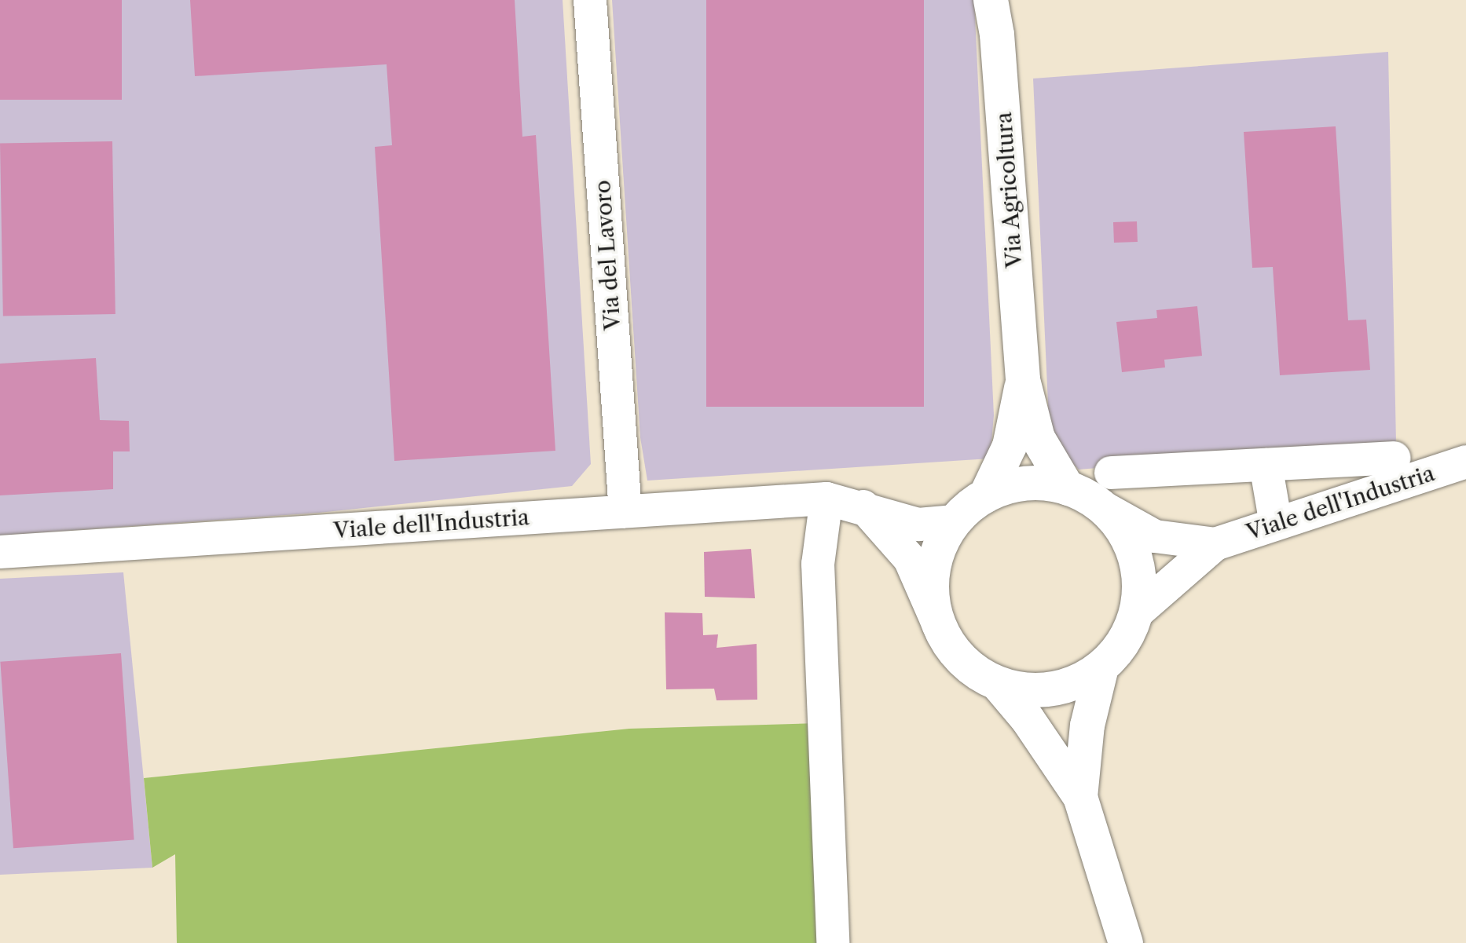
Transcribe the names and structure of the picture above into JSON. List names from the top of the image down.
{
  "streets": {
    "main road": ["Via Agricoltura", "Viale dell'Industria"],
    "street": ["Via del Lavoro"]
  },
  "crossings": [
    ["Via Agricoltura", "Viale dell'Industria"],
    ["Via del Lavoro", "Viale dell'Industria"]
  ]
}
